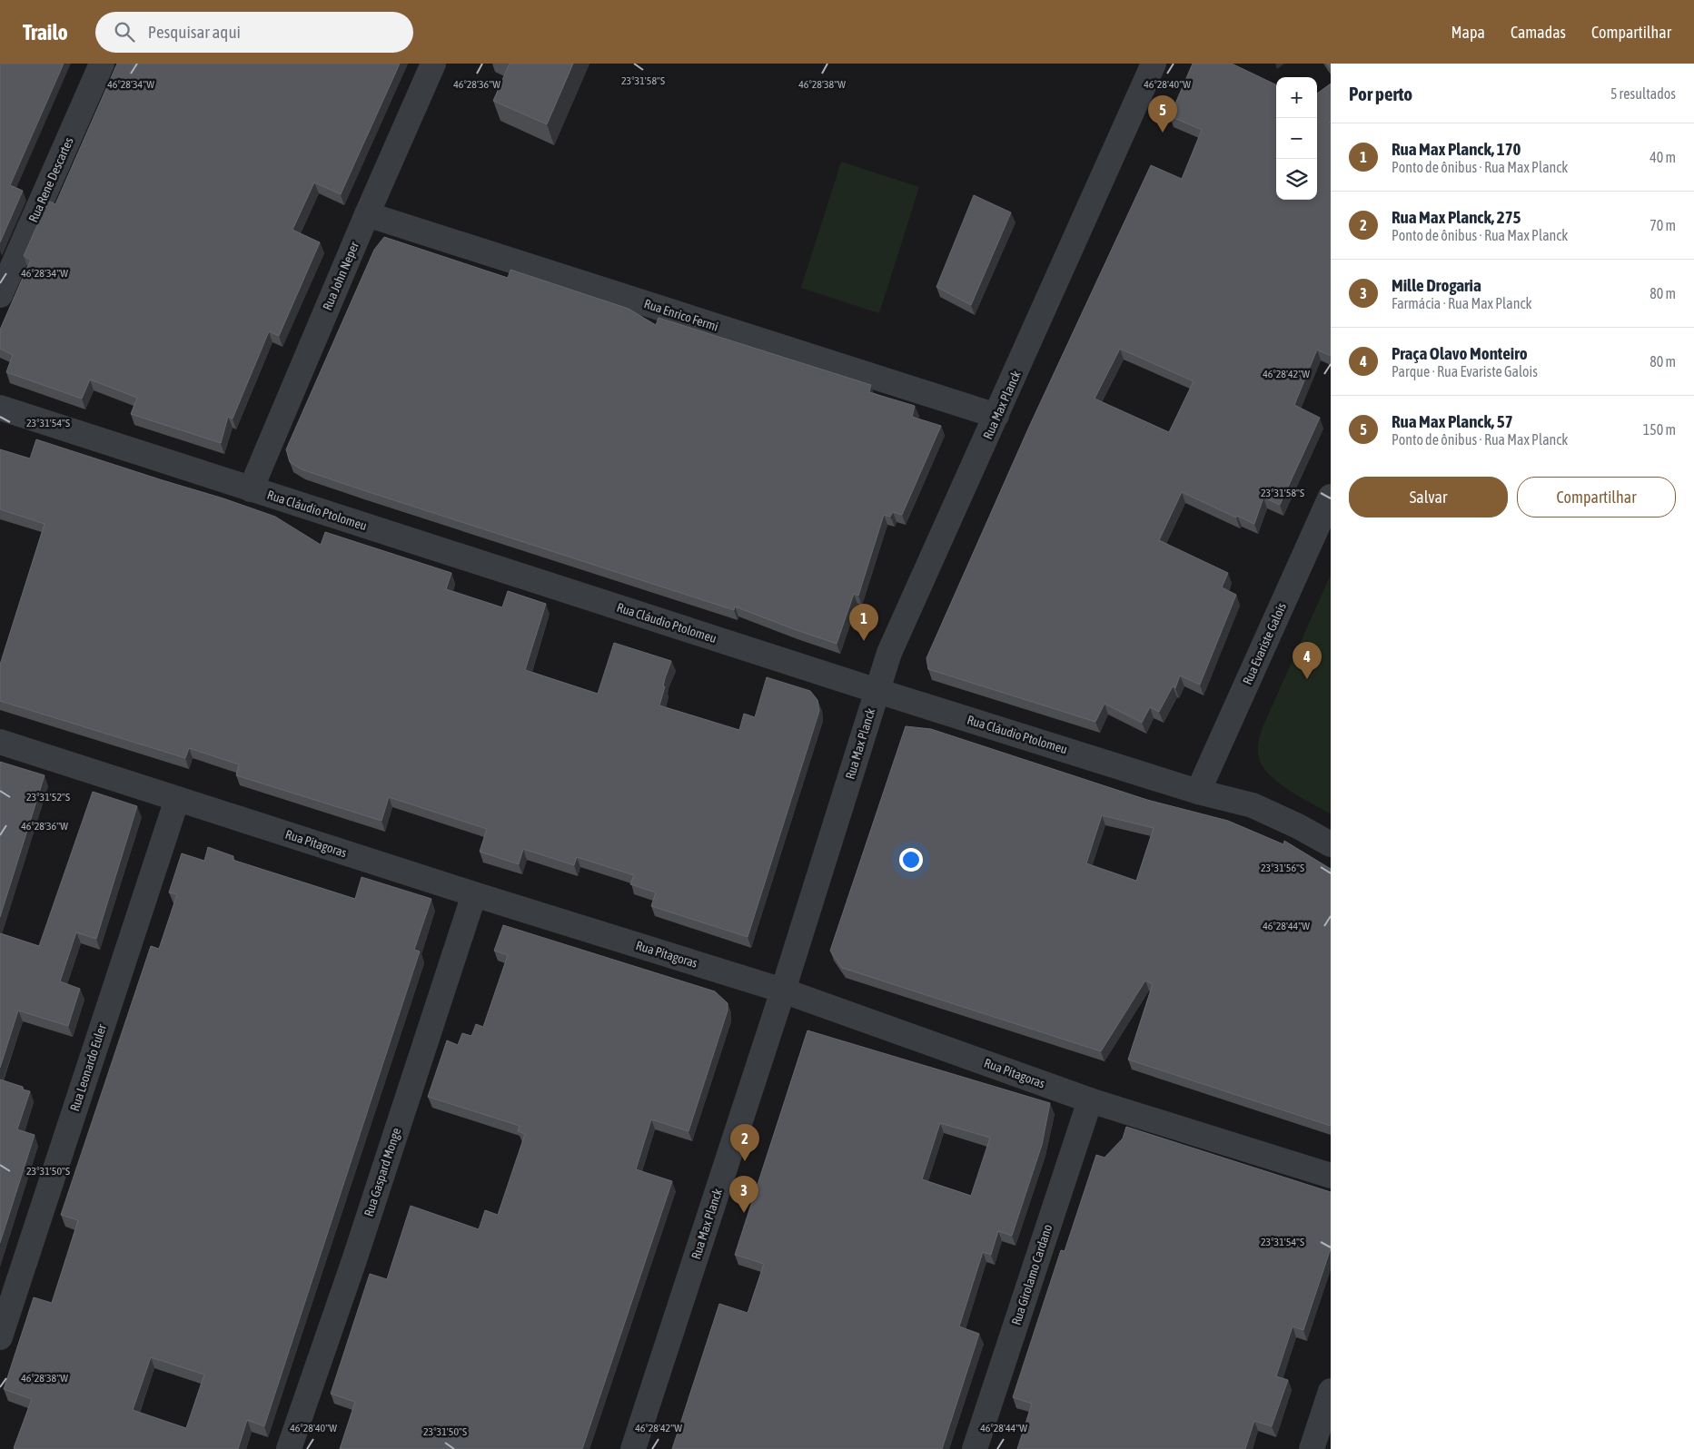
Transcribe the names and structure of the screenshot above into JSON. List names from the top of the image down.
{
  "streets": {
    "street": [
      "Rua Rene Descartes",
      "Rua John Neper",
      "Rua Enrico Fermi",
      "Rua Max Planck",
      "Rua Cláudio Ptolomeu",
      "Rua Evariste Galois",
      "Rua Pitagoras",
      "Rua Leonardo Euler",
      "Rua Gaspard Monge",
      "Rua Girolamo Cardano"
    ]
  },
  "crossings": [
    ["Rua John Neper", "Rua Enrico Fermi"],
    ["Rua John Neper", "Rua Cláudio Ptolomeu"],
    ["Rua Enrico Fermi", "Rua Max Planck"],
    ["Rua Max Planck", "Rua Cláudio Ptolomeu"],
    ["Rua Max Planck", "Rua Pitagoras"],
    ["Rua Cláudio Ptolomeu", "Rua Evariste Galois"],
    ["Rua Pitagoras", "Rua Leonardo Euler"],
    ["Rua Pitagoras", "Rua Gaspard Monge"],
    ["Rua Pitagoras", "Rua Girolamo Cardano"]
  ],
  "page": {
    "header": "Trailo",
    "search": "Pesquisar aqui",
    "nav": ["Mapa", "Camadas", "Compartilhar"],
    "heading": ["Por perto", "5 resultados"],
    "map_buttons": ["+", "−"],
    "pins": [
      "5",
      "1",
      "4",
      "2",
      "3"
    ],
    "list": [
      {
        "mark": "1",
        "name": "Rua Max Planck, 170",
        "note": "Ponto de ônibus · Rua Max Planck",
        "value": "40 m"
      },
      {
        "mark": "2",
        "name": "Rua Max Planck, 275",
        "note": "Ponto de ônibus · Rua Max Planck",
        "value": "70 m"
      },
      {
        "mark": "3",
        "name": "Mille Drogaria",
        "note": "Farmácia · Rua Max Planck",
        "value": "80 m"
      },
      {
        "mark": "4",
        "name": "Praça Olavo Monteiro",
        "note": "Parque · Rua Evariste Galois",
        "value": "80 m"
      },
      {
        "mark": "5",
        "name": "Rua Max Planck, 57",
        "note": "Ponto de ônibus · Rua Max Planck",
        "value": "150 m"
      }
    ],
    "buttons": ["Salvar", "Compartilhar"]
  },
  "coordinates": [
    "23°31'58\"S",
    "46°28'34\"W",
    "46°28'36\"W",
    "46°28'38\"W",
    "46°28'40\"W",
    "46°28'42\"W",
    "23°31'54\"S",
    "23°31'52\"S",
    "23°31'56\"S",
    "46°28'44\"W",
    "23°31'50\"S"
  ]
}
